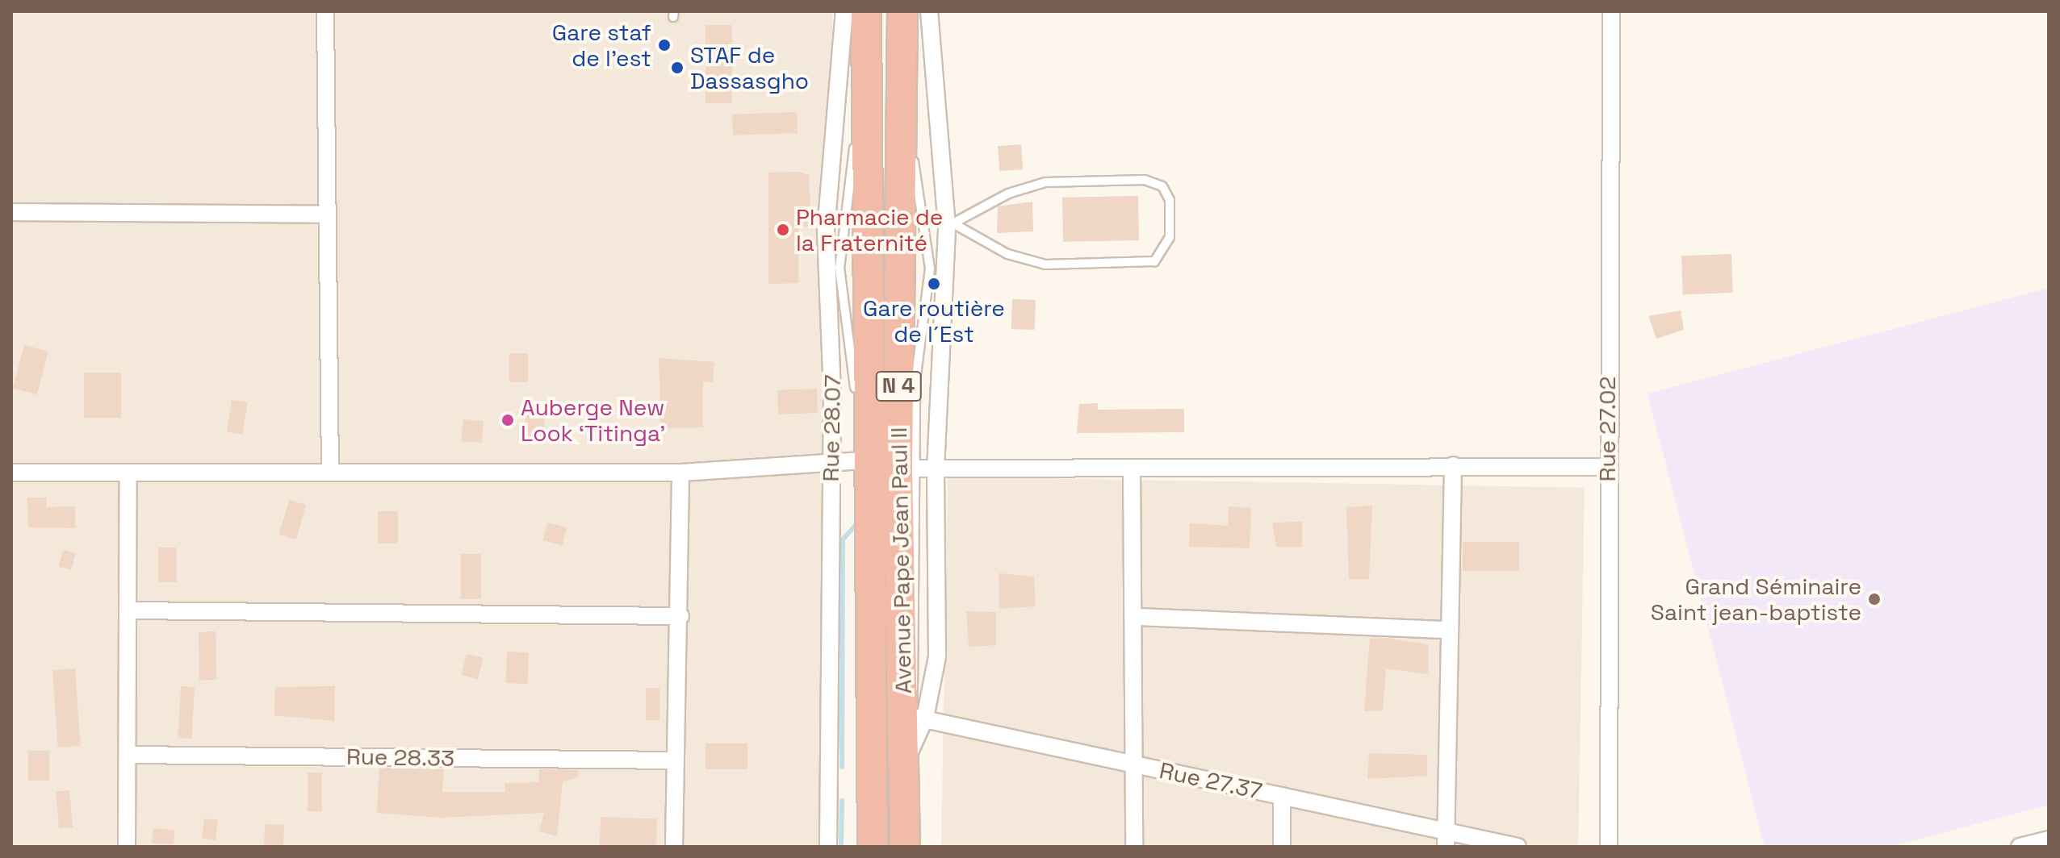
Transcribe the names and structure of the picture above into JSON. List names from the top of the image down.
{
  "streets": {
    "highway": ["N 4", "Avenue Pape Jean Paul II"],
    "street": [
      "Rue 28.07",
      "Rue 27.02",
      "Rue 28.33",
      "Rue 27.37"
    ]
  },
  "crossings": [
    ["N 4", "Avenue Pape Jean Paul II"],
    ["Avenue Pape Jean Paul II", "Rue 27.37"]
  ],
  "places": [
    "Gare staf de l'est",
    "STAF de Dassasgho",
    "Pharmacie de la Fraternité",
    "Gare routière de l´Est",
    "Auberge New Look ‘Titinga’",
    "Grand Séminaire Saint jean-baptiste"
  ]
}
